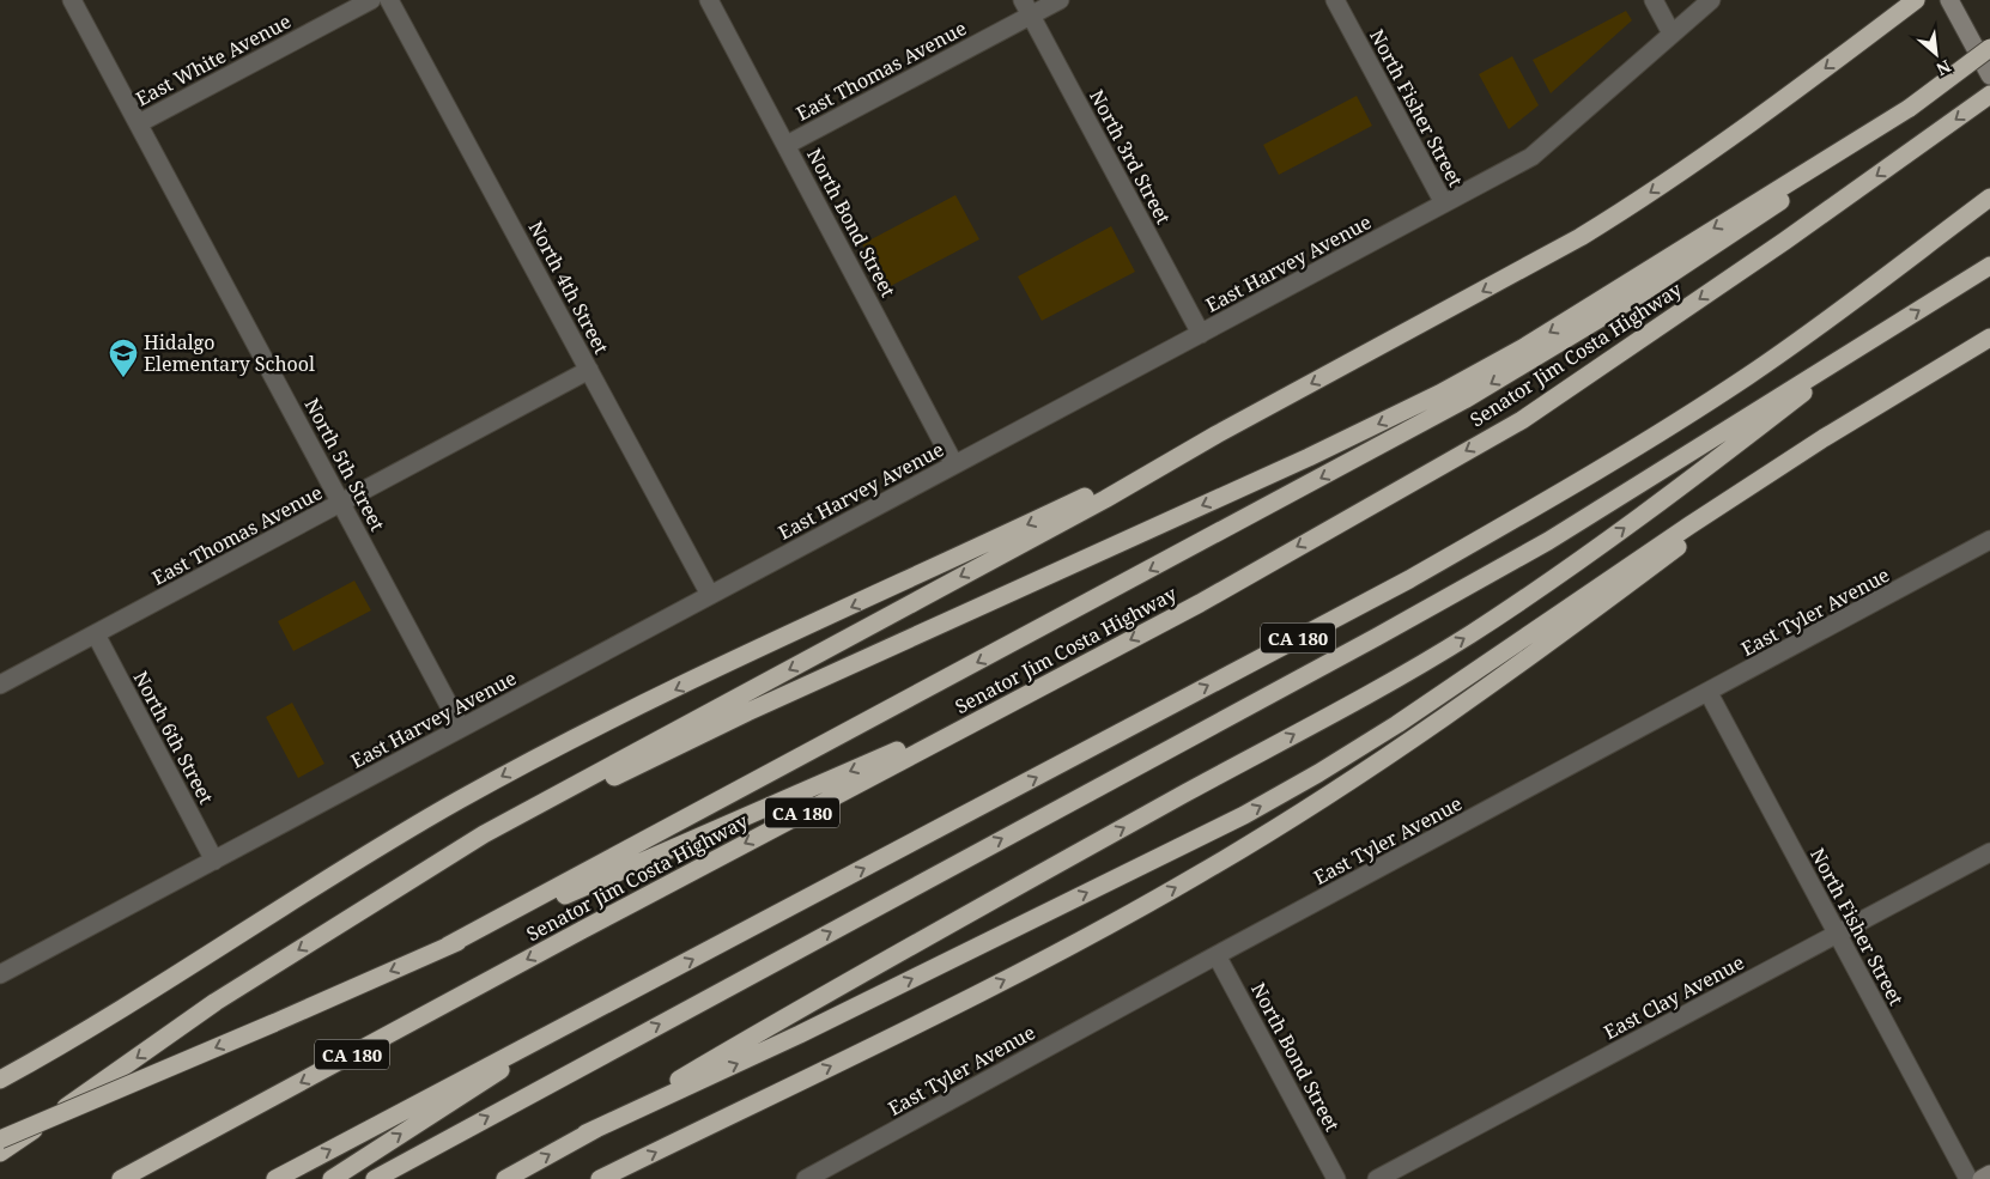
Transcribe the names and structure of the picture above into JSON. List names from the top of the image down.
{
  "streets": {
    "highway": ["Senator Jim Costa Highway", "CA 180"],
    "street": [
      "East White Avenue",
      "East Thomas Avenue",
      "North Fisher Street",
      "North 3rd Street",
      "North Bond Street",
      "East Harvey Avenue",
      "North 4th Street",
      "North 5th Street",
      "East Tyler Avenue",
      "North 6th Street",
      "East Clay Avenue"
    ]
  },
  "crossings": [
    ["East White Avenue", "North 5th Street"],
    ["East Thomas Avenue", "North 3rd Street"],
    ["East Thomas Avenue", "North Bond Street"],
    ["East Thomas Avenue", "North 4th Street"],
    ["East Thomas Avenue", "North 5th Street"],
    ["East Thomas Avenue", "North 6th Street"],
    ["North Fisher Street", "East Harvey Avenue"],
    ["North Fisher Street", "East Tyler Avenue"],
    ["North Fisher Street", "East Clay Avenue"],
    ["North 3rd Street", "East Harvey Avenue"],
    ["North Bond Street", "East Harvey Avenue"],
    ["North Bond Street", "East Tyler Avenue"],
    ["East Harvey Avenue", "North 4th Street"],
    ["East Harvey Avenue", "North 5th Street"],
    ["East Harvey Avenue", "North 6th Street"]
  ],
  "places": {
    "school or university": ["Hidalgo Elementary School"]
  },
  "north": "bottom right"
}
